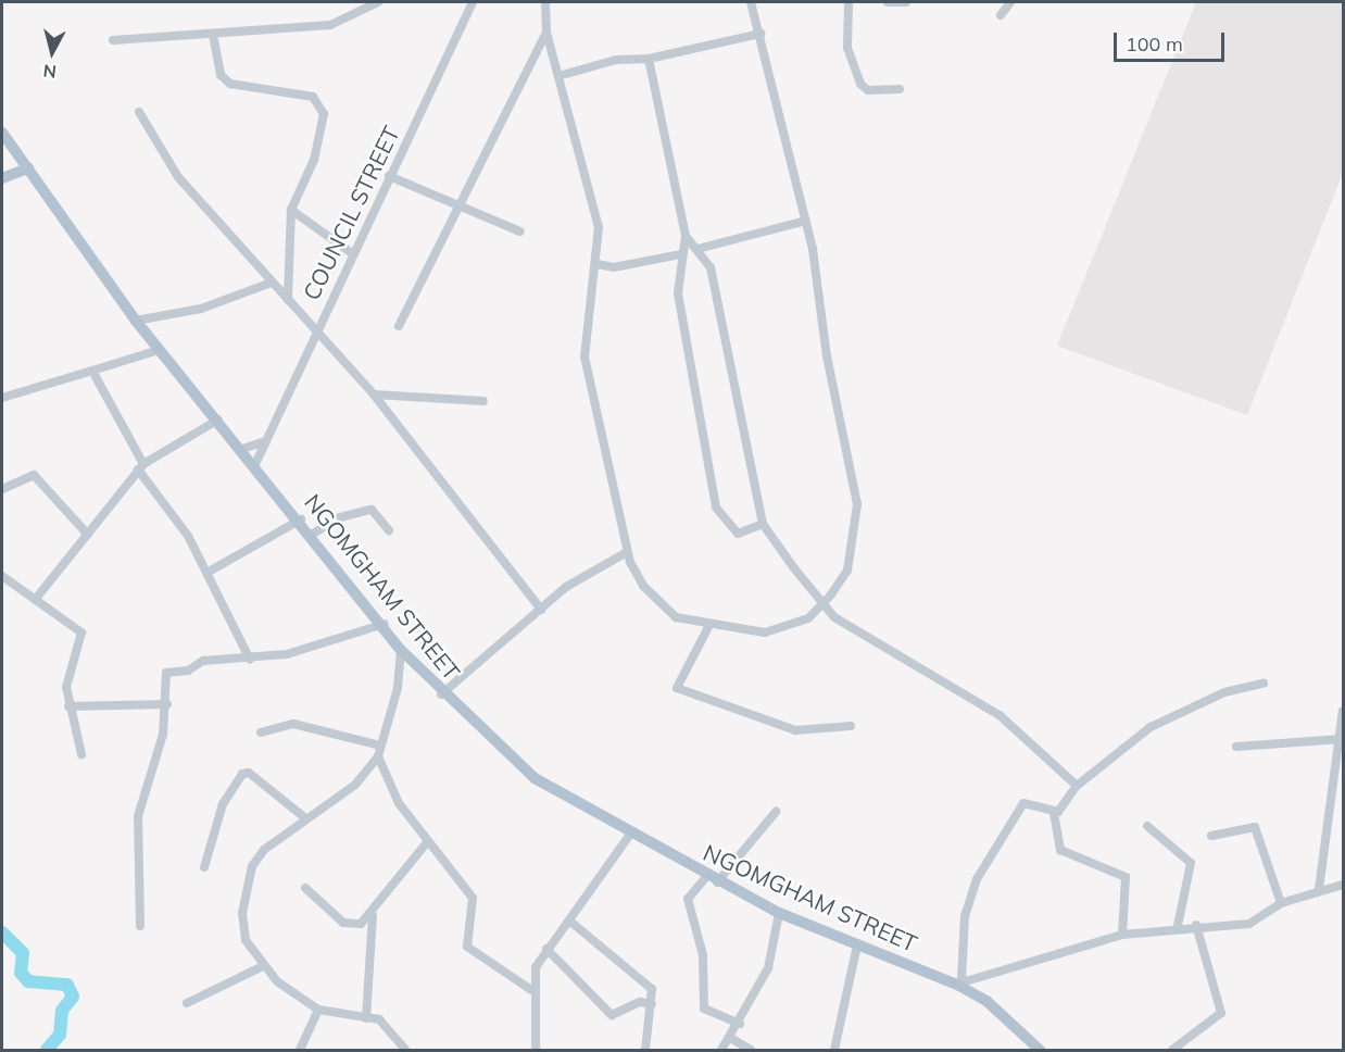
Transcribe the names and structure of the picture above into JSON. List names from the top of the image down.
{
  "streets": {
    "main road": ["NGOMGHAM STREET"],
    "street": ["COUNCIL STREET"]
  },
  "crossings": [
    ["COUNCIL STREET", "NGOMGHAM STREET"]
  ],
  "scale_bar": "100 m",
  "north": "bottom"
}
